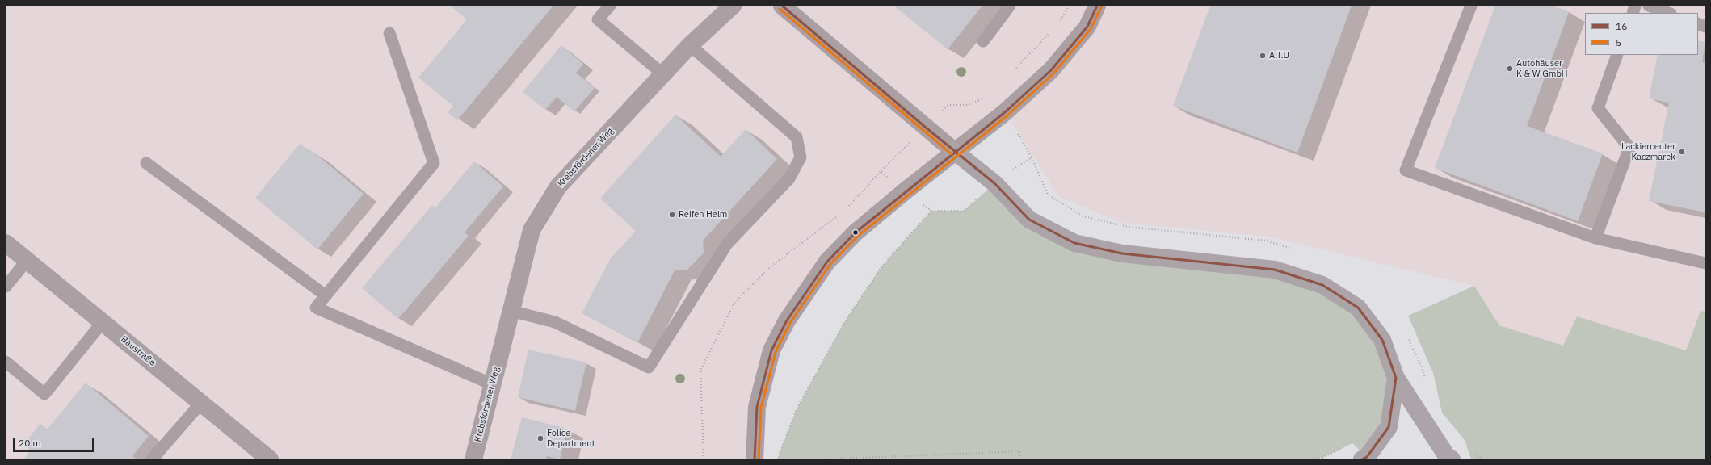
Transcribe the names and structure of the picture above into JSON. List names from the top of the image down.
{
  "streets": {
    "street": ["Krebsfördener Weg", "Baustraße"]
  },
  "places": [
    "A.T.U",
    "Autohäuser K & W GmbH",
    "Lackiercenter Kaczmarek",
    "Reifen Helm",
    "Folice Department"
  ],
  "lines": ["transit line 16", "transit line 5"],
  "legend": ["16", "5"],
  "scale_bar": "20 m"
}
